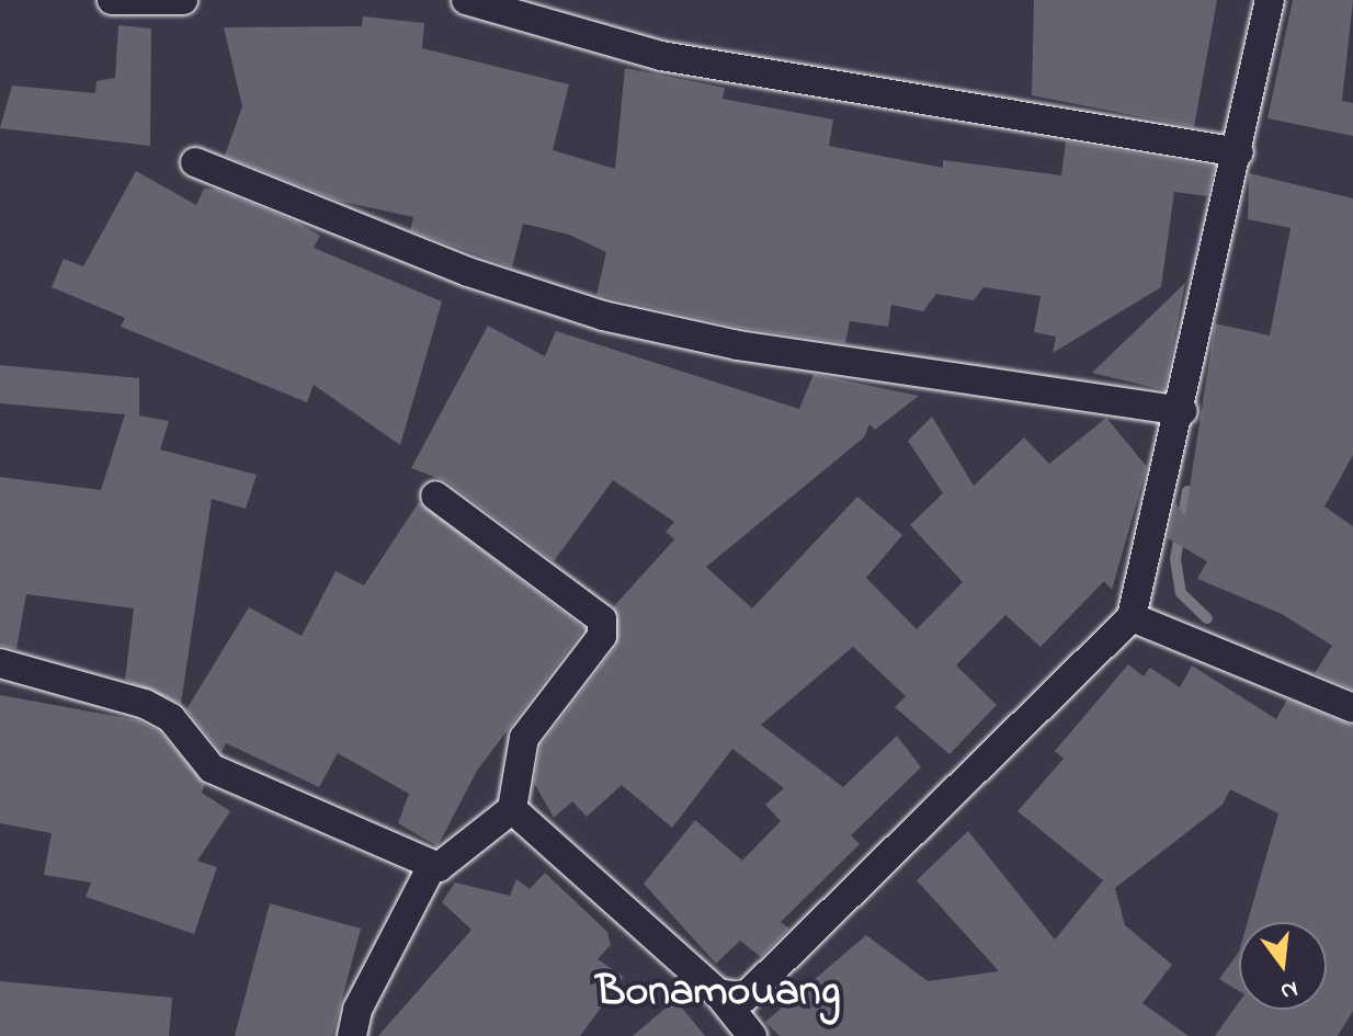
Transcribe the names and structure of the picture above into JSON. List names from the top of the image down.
{
  "districts": ["Bonamouang"],
  "north": "bottom"
}
